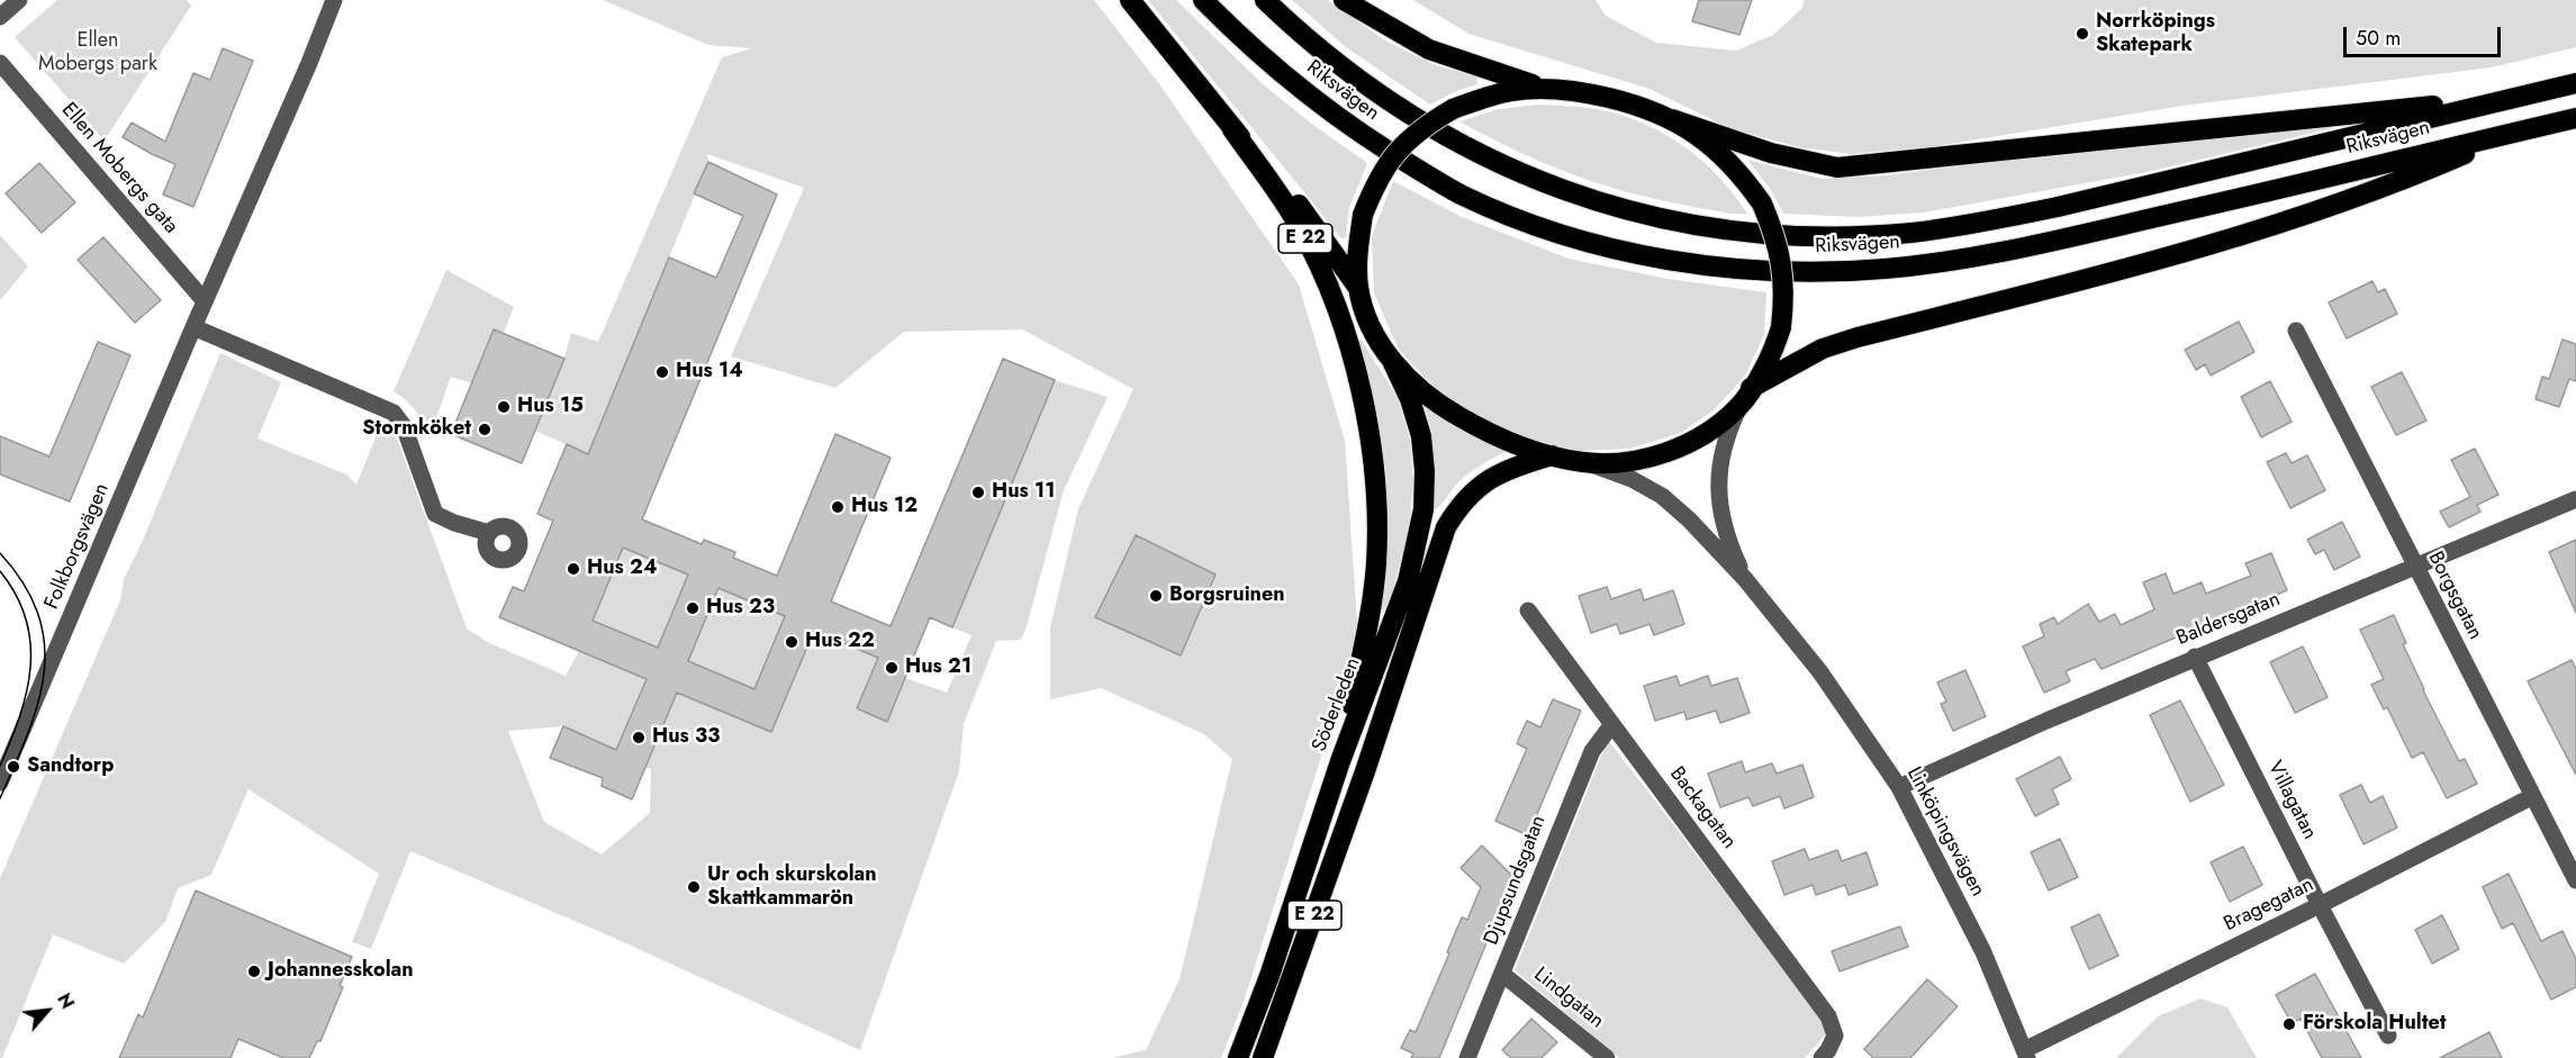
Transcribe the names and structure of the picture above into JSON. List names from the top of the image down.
{
  "streets": {
    "highway": ["Riksvägen", "E 22", "Söderleden"],
    "street": [
      "Ellen Mobergs gata",
      "Folkborgsvägen",
      "Borgsgatan",
      "Baldersgatan",
      "Villagatan",
      "Backagatan",
      "Linköpingsvägen",
      "Djupsundsgatan",
      "Bragegatan",
      "Lindgatan"
    ]
  },
  "crossings": [
    ["Ellen Mobergs gata", "Folkborgsvägen"],
    ["E 22", "Söderleden"],
    ["E 22", "Linköpingsvägen"],
    ["Borgsgatan", "Baldersgatan"],
    ["Borgsgatan", "Bragegatan"],
    ["Baldersgatan", "Villagatan"],
    ["Baldersgatan", "Linköpingsvägen"],
    ["Villagatan", "Bragegatan"],
    ["Backagatan", "Djupsundsgatan"],
    ["Linköpingsvägen", "Bragegatan"],
    ["Djupsundsgatan", "Lindgatan"]
  ],
  "parks": ["Ellen Mobergs park"],
  "places": [
    "Norrköpings Skatepark",
    "Hus 14",
    "Hus 15",
    "Stormköket",
    "Hus 11",
    "Hus 12",
    "Hus 24",
    "Borgsruinen",
    "Hus 23",
    "Hus 22",
    "Hus 21",
    "Hus 33",
    "Sandtorp",
    "Ur och skurskolan Skattkammarön",
    "Johannesskolan",
    "Förskola Hultet"
  ],
  "scale_bar": "50 m",
  "north": "top right"
}
